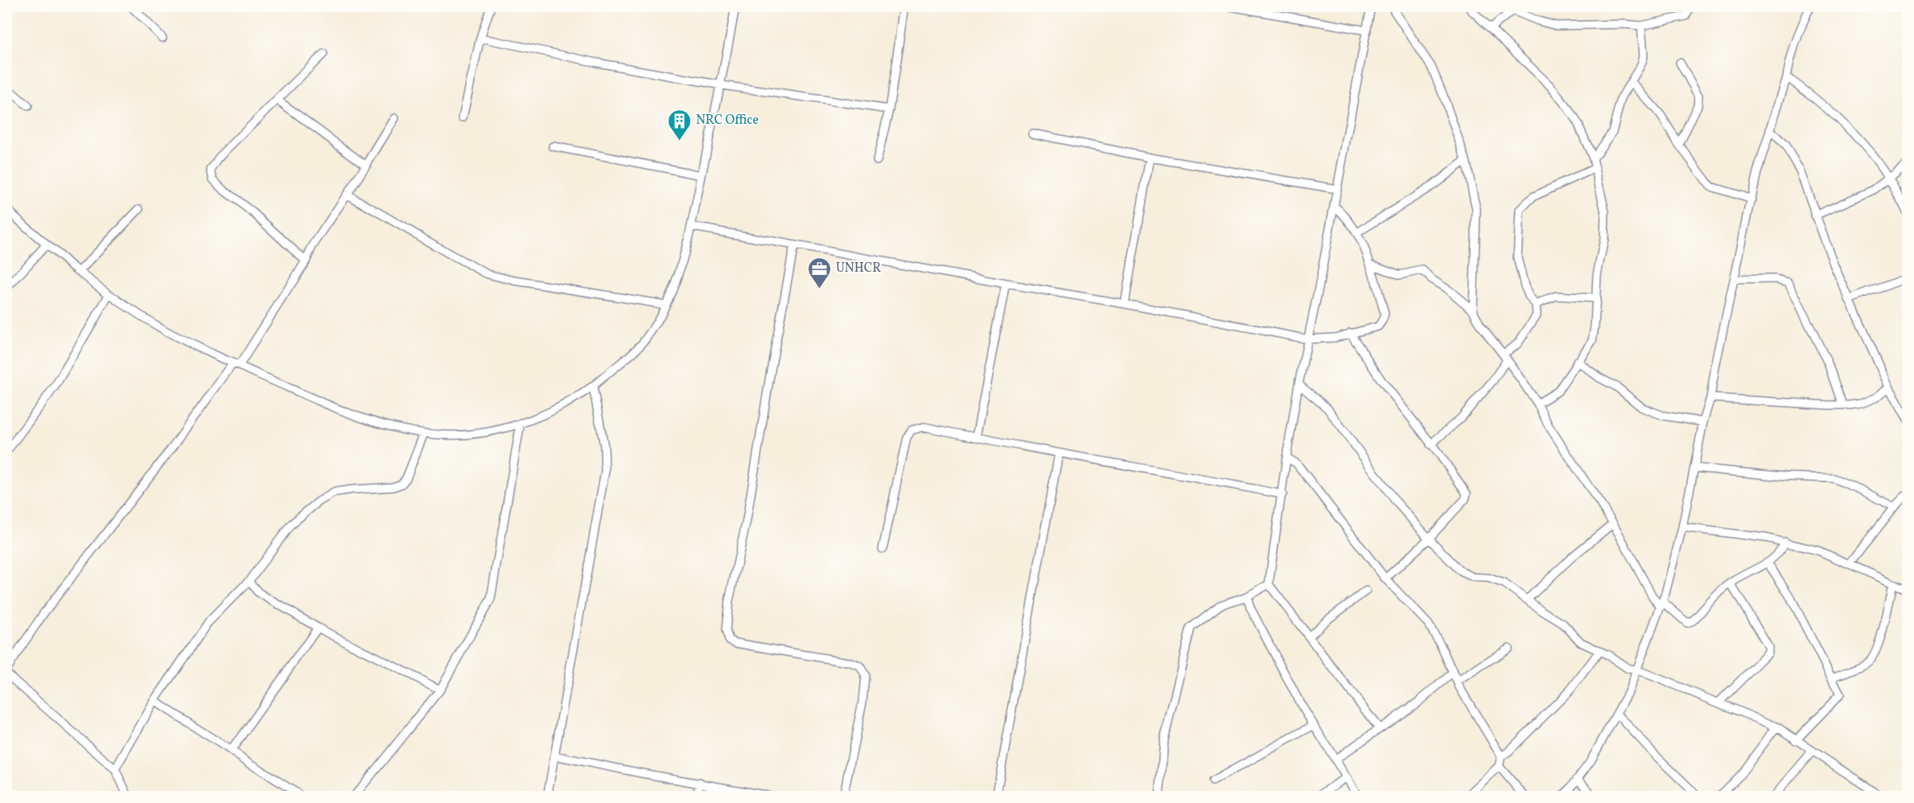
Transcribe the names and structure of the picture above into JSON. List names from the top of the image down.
{
  "places": {
    "building": ["NRC Office"],
    "office": ["UNHCR"]
  }
}
